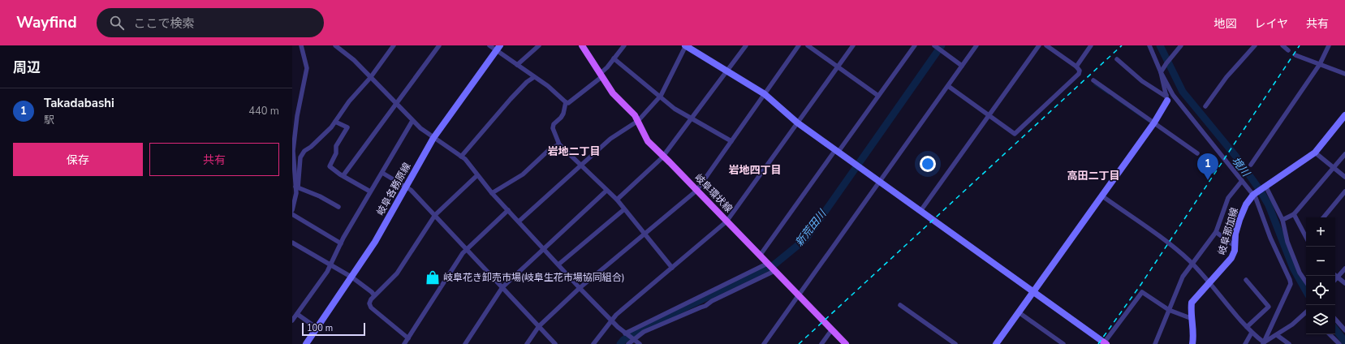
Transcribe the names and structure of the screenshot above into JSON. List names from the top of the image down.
{
  "streets": {
    "main road": ["岐阜環状線"],
    "street": ["岐阜各務原線", "岐阜那加線"]
  },
  "districts": ["岩地二丁目", "岩地四丁目", "高田二丁目"],
  "water": ["境川", "新荒田川"],
  "places": {
    "shop": ["岐阜花き卸売市場(岐阜生花市場協同組合)"]
  },
  "scale_bar": "100 m",
  "page": {
    "header": "Wayfind",
    "search": "ここで検索",
    "nav": ["地図", "レイヤ", "共有"],
    "heading": "周辺",
    "list": [
      {
        "mark": "1",
        "name": "Takadabashi",
        "note": "駅",
        "value": "440 m"
      }
    ],
    "buttons": ["保存", "共有"],
    "pins": "1",
    "map_buttons": ["+", "−"],
    "scale": "100 m"
  }
}
